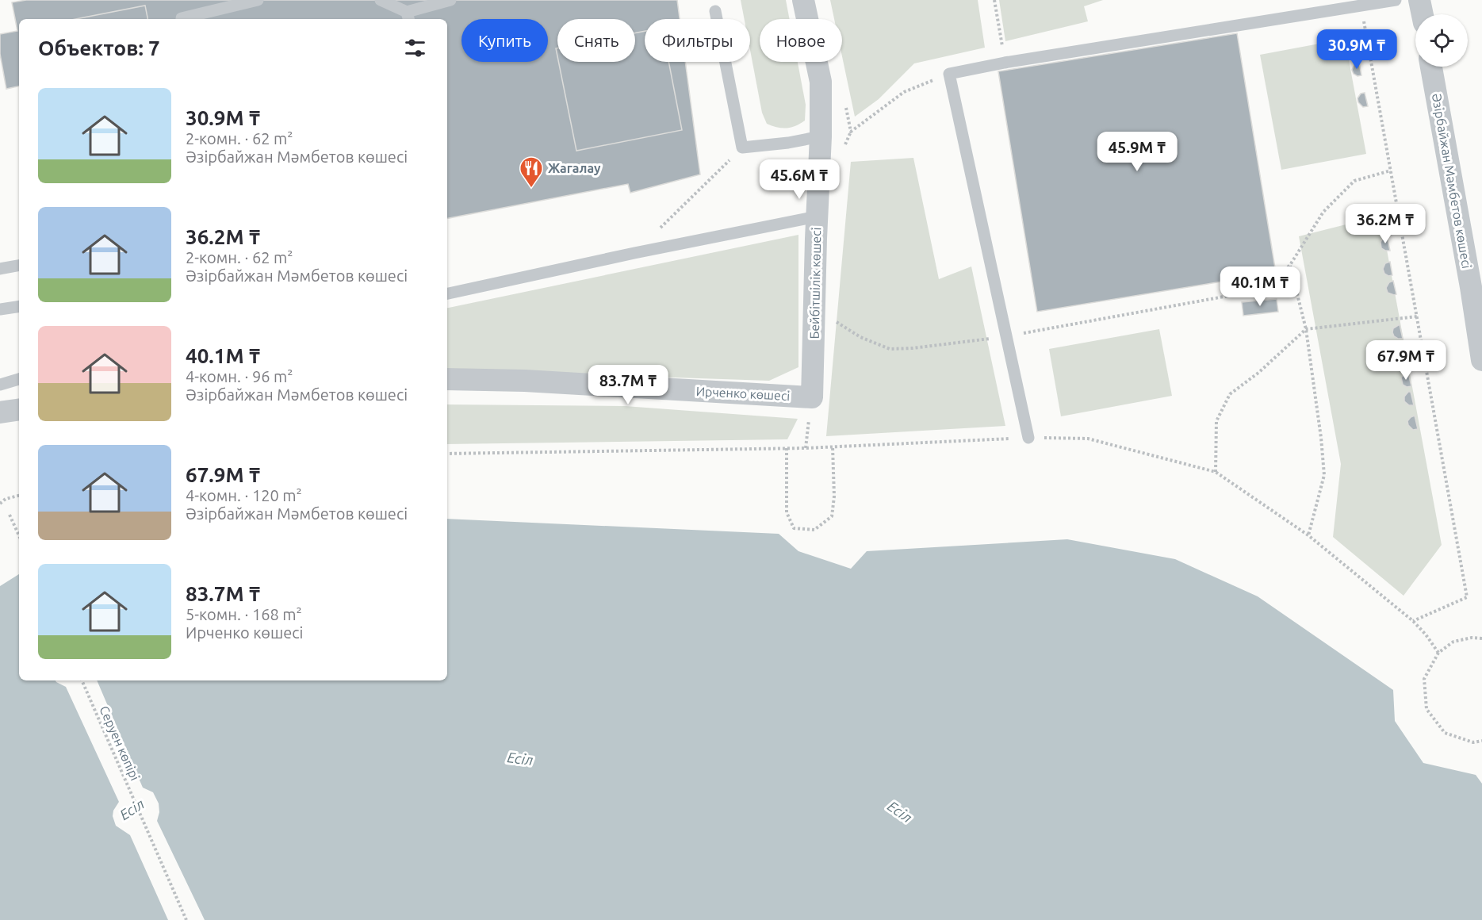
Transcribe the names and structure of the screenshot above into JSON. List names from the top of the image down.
{
  "streets": {
    "street": ["Әзірбайжан Мәмбетов көшесі", "Бейбітшілік көшесі", "Ирченко көшесі"],
    "path": ["Серуен көпірі"]
  },
  "crossings": [
    ["Бейбітшілік көшесі", "Ирченко көшесі"]
  ],
  "water": ["Есіл"],
  "places": {
    "restaurant": ["Жагалау"]
  },
  "page": {
    "chip": [
      "Купить",
      "Снять",
      "Фильтры",
      "Новое"
    ],
    "heading": "Объектов: 7",
    "price": [
      "30.9M ₸",
      "45.9M ₸",
      "45.6M ₸",
      "36.2M ₸",
      "40.1M ₸",
      "67.9M ₸",
      "83.7M ₸"
    ],
    "list": [
      {
        "name": "30.9M ₸",
        "note": "2-комн. · 62 m² · Әзірбайжан Мәмбетов көшесі"
      },
      {
        "name": "36.2M ₸",
        "note": "2-комн. · 62 m² · Әзірбайжан Мәмбетов көшесі"
      },
      {
        "name": "40.1M ₸",
        "note": "4-комн. · 96 m² · Әзірбайжан Мәмбетов көшесі"
      },
      {
        "name": "67.9M ₸",
        "note": "4-комн. · 120 m² · Әзірбайжан Мәмбетов көшесі"
      },
      {
        "name": "83.7M ₸",
        "note": "5-комн. · 168 m² · Ирченко көшесі"
      }
    ]
  }
}
